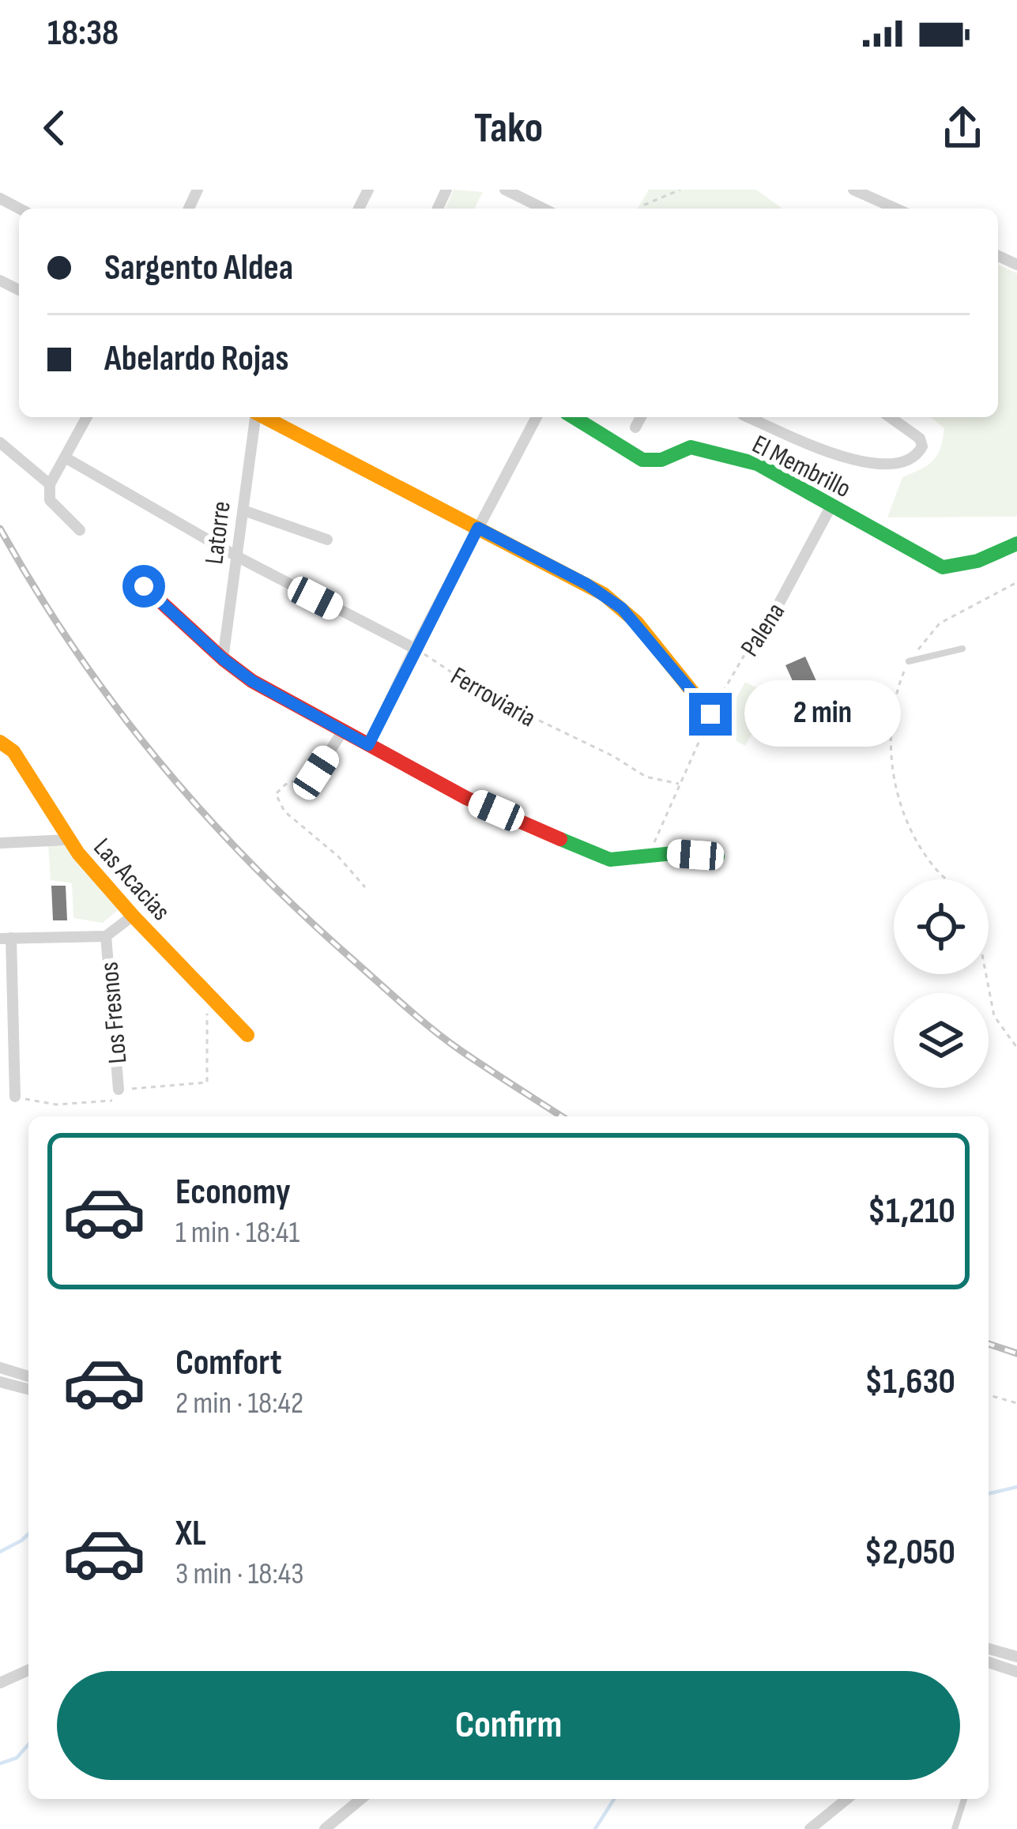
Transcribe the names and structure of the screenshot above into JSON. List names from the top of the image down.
{
  "streets": {
    "street": [
      "El Membrillo",
      "Latorre",
      "Palena",
      "Las Acacias",
      "Los Fresnos"
    ],
    "path": ["Ferroviaria"]
  },
  "crossings": [
    ["El Membrillo", "Palena"],
    ["Palena", "Ferroviaria"],
    ["Las Acacias", "Los Fresnos"]
  ],
  "page": {
    "status": "18:38",
    "header": "Tako",
    "banner": ["Sargento Aldea", "Abelardo Rojas"],
    "bubble": "2 min",
    "list": [
      {
        "name": "Economy",
        "note": "1 min · 18:41",
        "value": "$1,210"
      },
      {
        "name": "Comfort",
        "note": "2 min · 18:42",
        "value": "$1,630"
      },
      {
        "name": "XL",
        "note": "3 min · 18:43",
        "value": "$2,050"
      }
    ],
    "buttons": "Confirm"
  }
}
